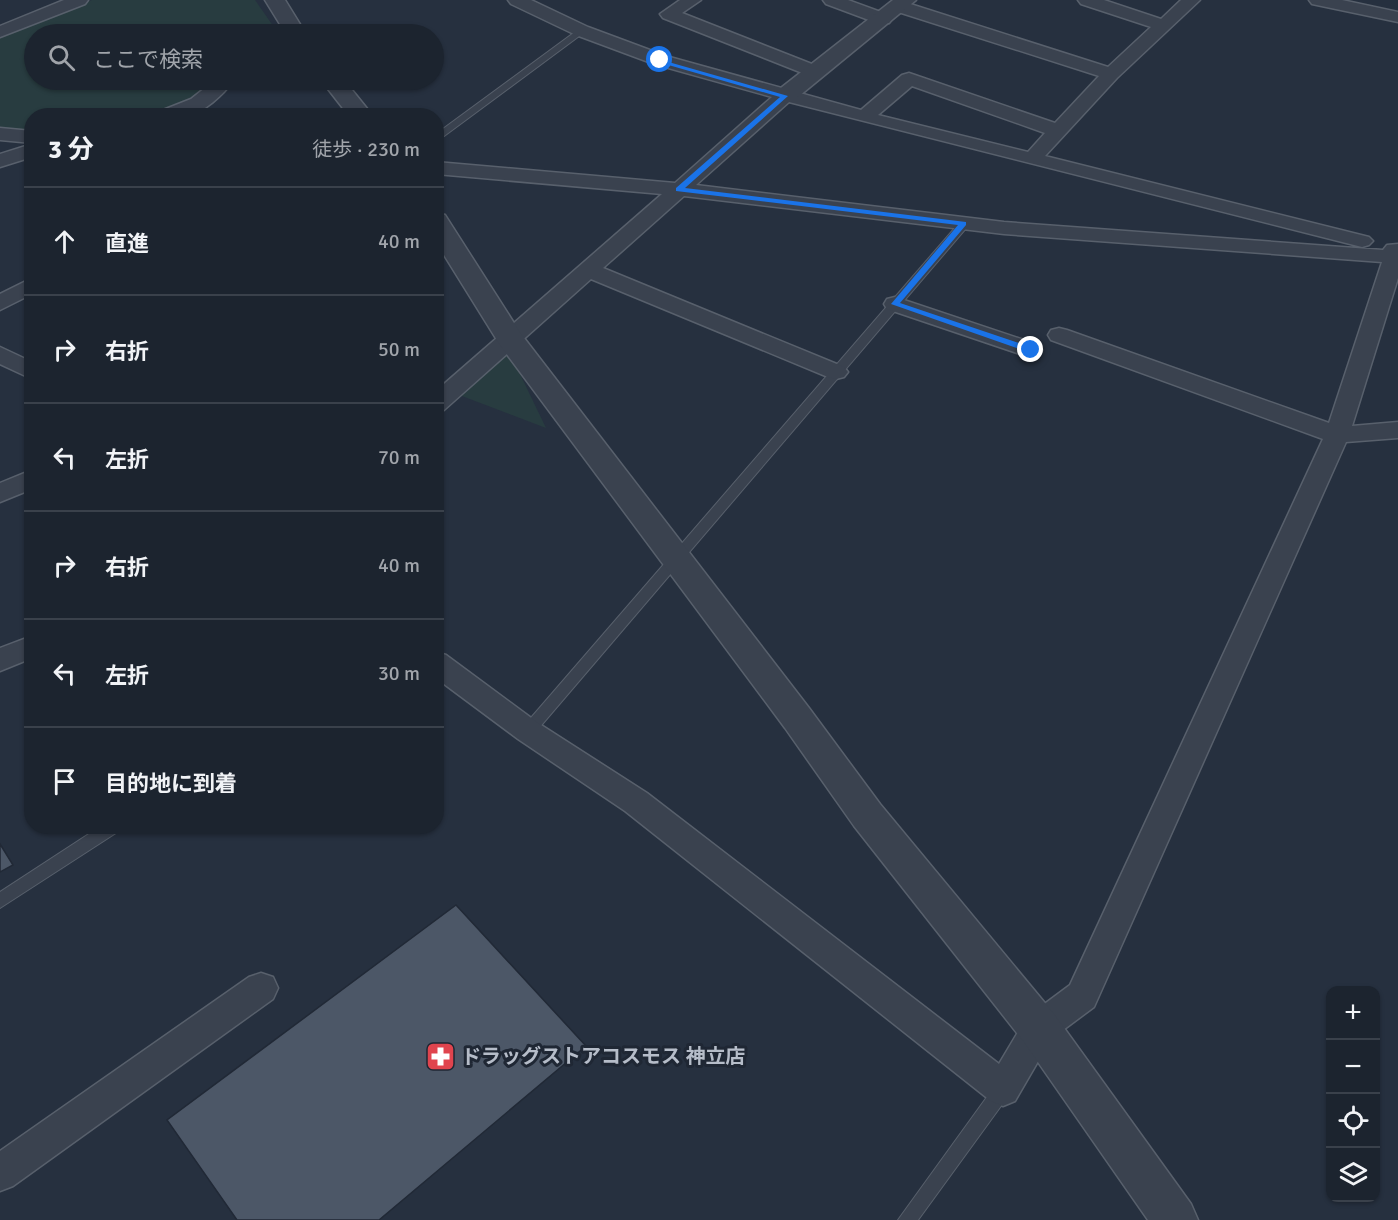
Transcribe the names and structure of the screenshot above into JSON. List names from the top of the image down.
{
  "places": {
    "pharmacy": ["ドラッグストアコスモス 神立店"]
  },
  "page": {
    "search": "ここで検索",
    "heading": ["3 分", "徒歩 · 230 m"],
    "list": [
      ["直進", "40 m"],
      ["右折", "50 m"],
      ["左折", "70 m"],
      ["右折", "40 m"],
      ["左折", "30 m"],
      "目的地に到着"
    ],
    "map_buttons": ["+", "−"]
  }
}
